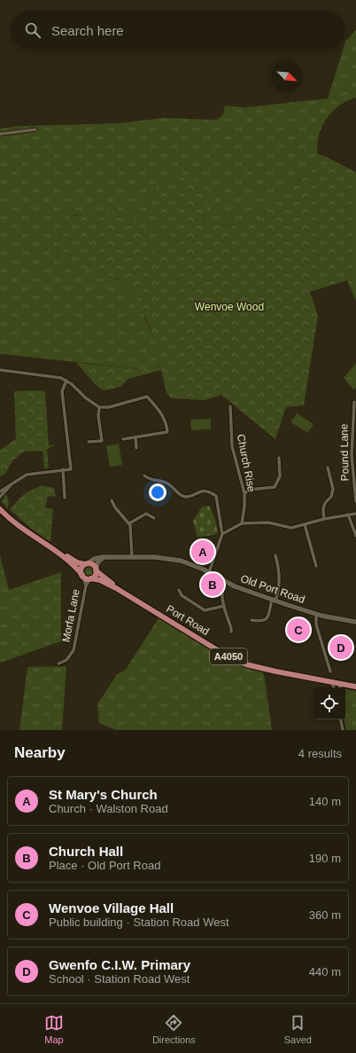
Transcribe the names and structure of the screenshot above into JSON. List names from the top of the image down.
{
  "streets": {
    "main road": ["Port Road", "A4050"],
    "street": [
      "Pound Lane",
      "Church Rise",
      "Old Port Road",
      "Morfa Lane"
    ]
  },
  "crossings": [
    ["Old Port Road", "Morfa Lane"],
    ["Old Port Road", "Port Road"],
    ["Morfa Lane", "Port Road"]
  ],
  "parks": ["Wenvoe Wood"],
  "north": "bottom right",
  "page": {
    "search": "Search here",
    "pins": [
      "A",
      "B",
      "C",
      "D"
    ],
    "heading": ["Nearby", "4 results"],
    "list": [
      {
        "mark": "A",
        "name": "St Mary's Church",
        "note": "Church · Walston Road",
        "value": "140 m"
      },
      {
        "mark": "B",
        "name": "Church Hall",
        "note": "Place · Old Port Road",
        "value": "190 m"
      },
      {
        "mark": "C",
        "name": "Wenvoe Village Hall",
        "note": "Public building · Station Road West",
        "value": "360 m"
      },
      {
        "mark": "D",
        "name": "Gwenfo C.I.W. Primary",
        "note": "School · Station Road West",
        "value": "440 m"
      }
    ],
    "nav": ["Map", "Directions", "Saved"]
  }
}
